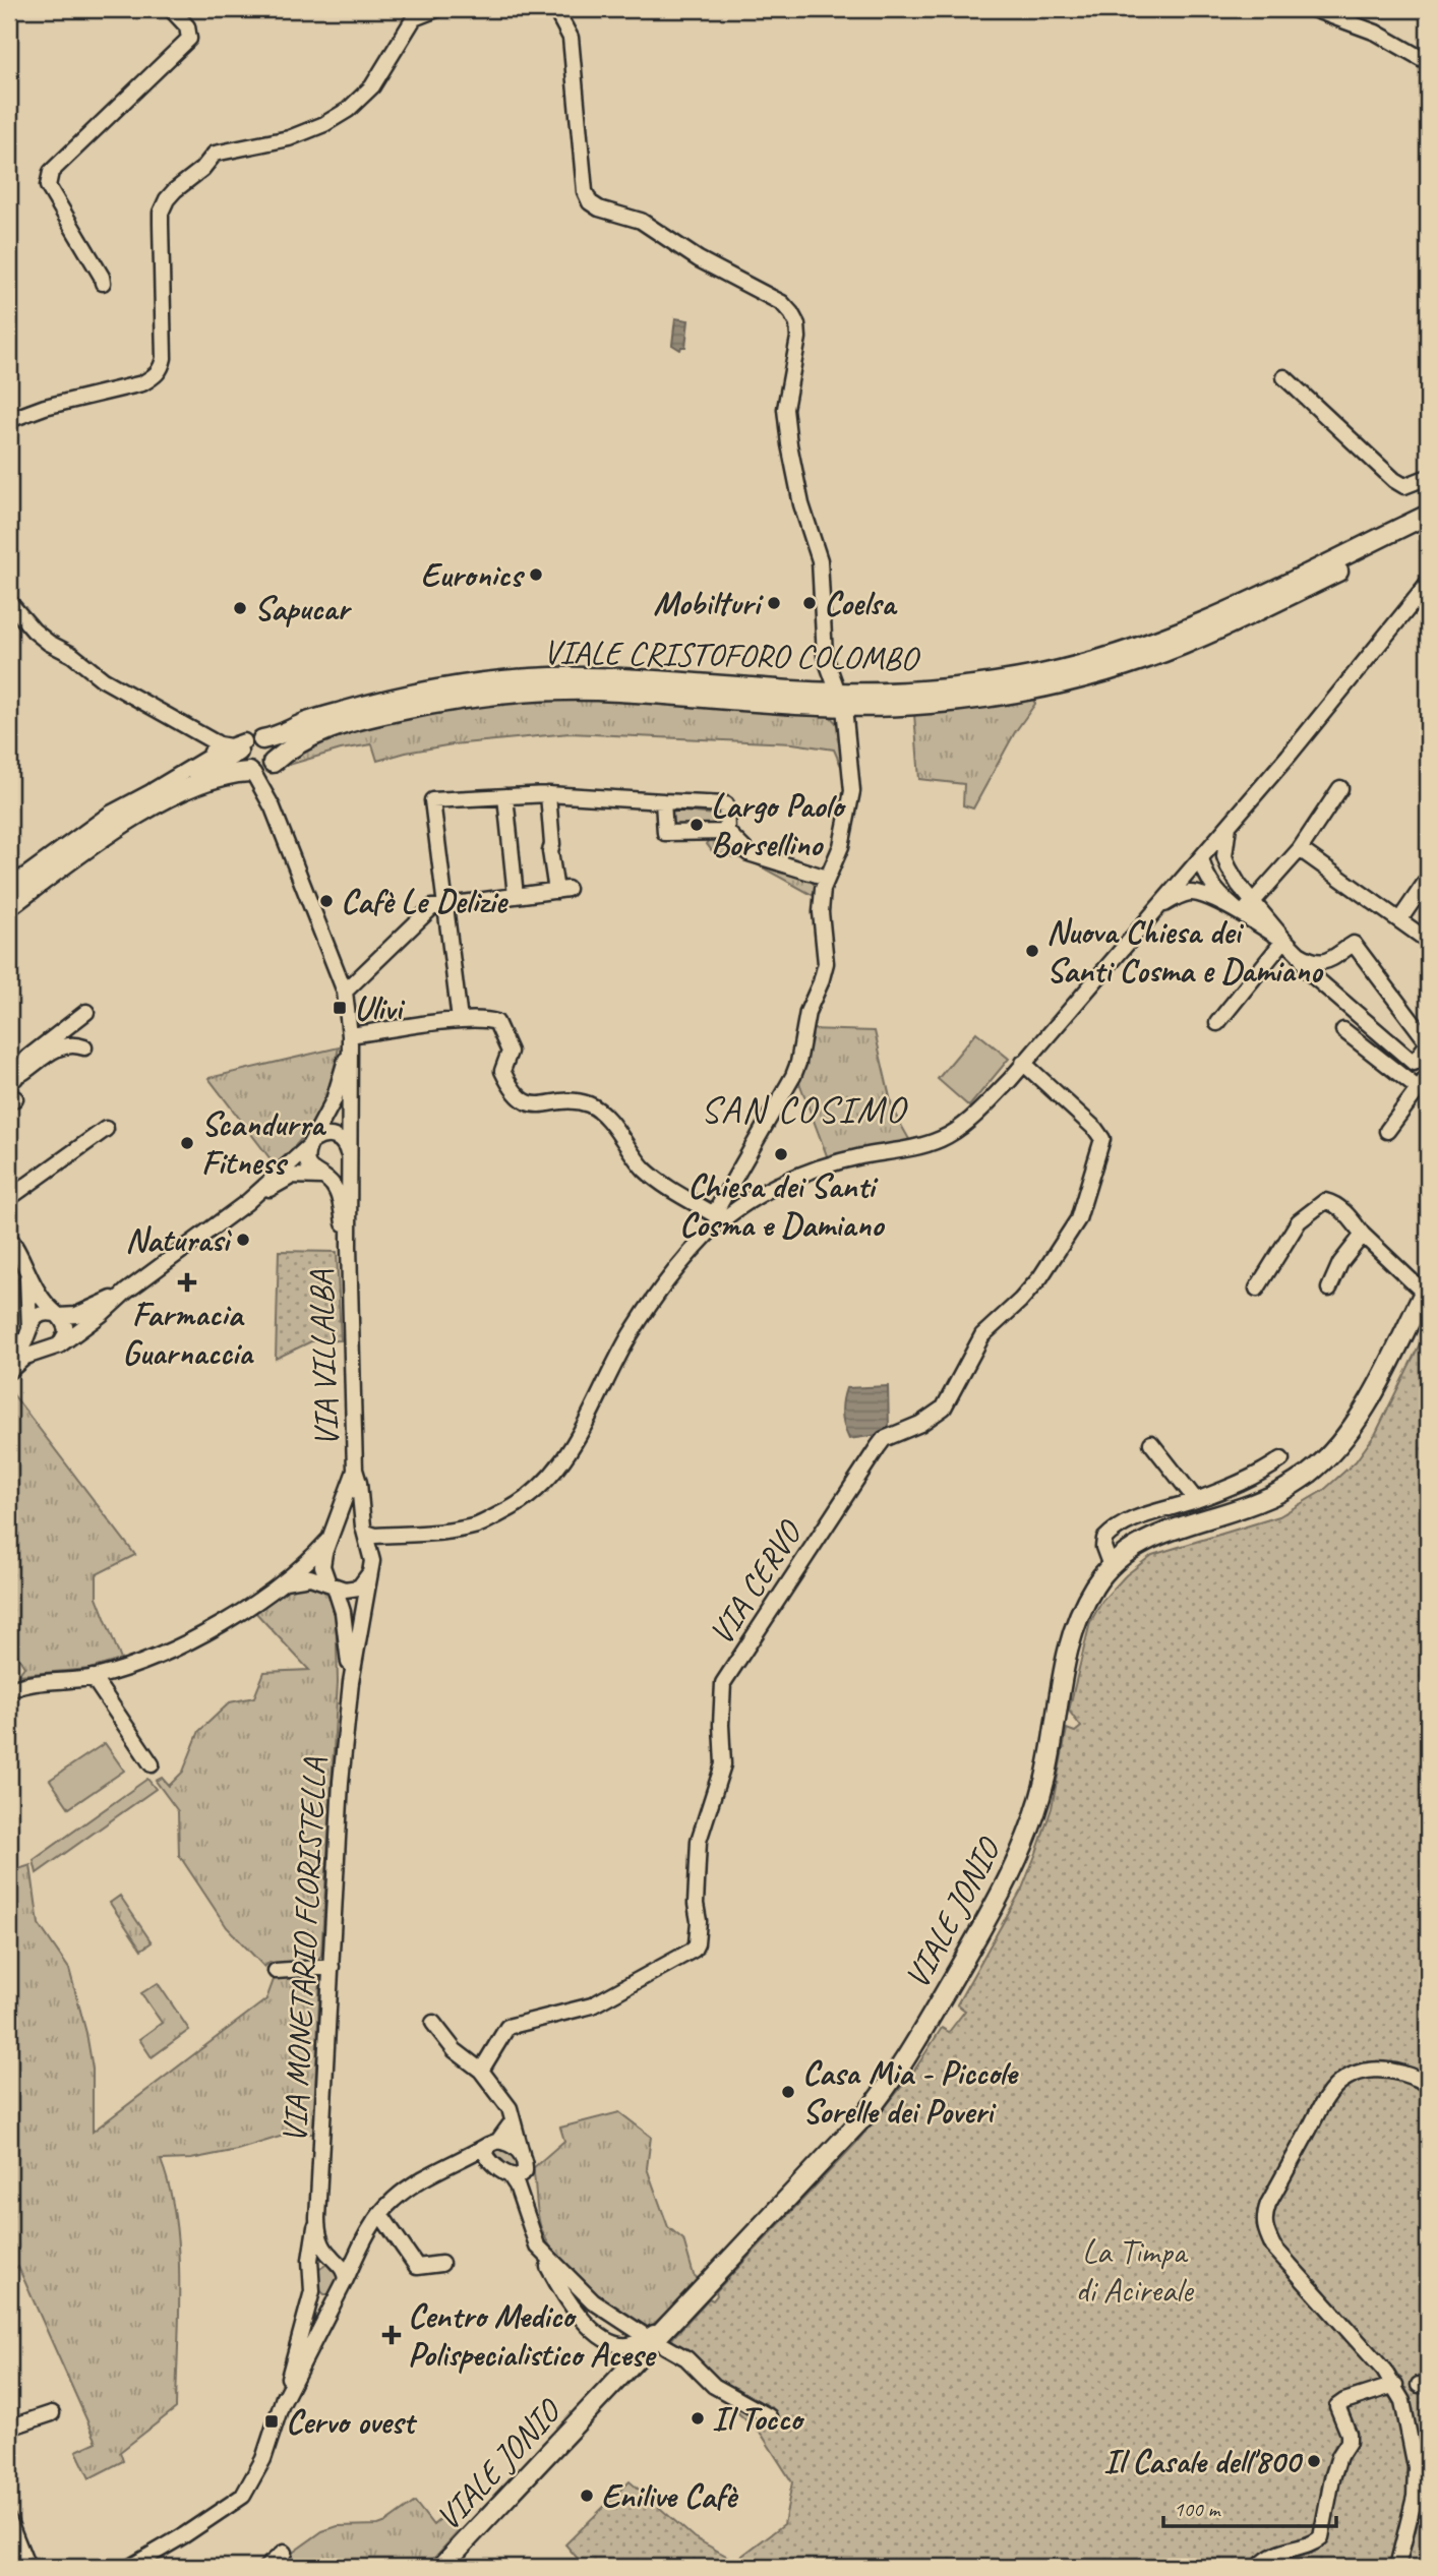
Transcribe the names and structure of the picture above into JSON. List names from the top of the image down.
{
  "streets": {
    "main road": ["VIALE CRISTOFORO COLOMBO", "VIALE JONIO"],
    "street": ["VIA VILLALBA", "VIA CERVO", "VIA MONETARIO FLORISTELLA"]
  },
  "districts": ["SAN COSIMO"],
  "parks": ["La Timpa di Acireale"],
  "places": {
    "other": [
      "Euronics",
      "Mobilturi",
      "Coelsa",
      "Sapucar",
      "Largo Paolo Borsellino",
      "Cafè Le Delizie",
      "Nuova Chiesa dei Santi Cosma e Damiano",
      "Scandurra Fitness",
      "Chiesa dei Santi Cosma e Damiano",
      "Naturasì",
      "Casa Mia - Piccole Sorelle dei Poveri",
      "Il Tocco",
      "Il Casale dell'800",
      "Enilive Cafè"
    ],
    "transit": ["Ulivi", "Cervo ovest"],
    "health": ["Farmacia Guarnaccia", "Centro Medico Polispecialistico Acese"]
  },
  "scale_bar": "100 m"
}
